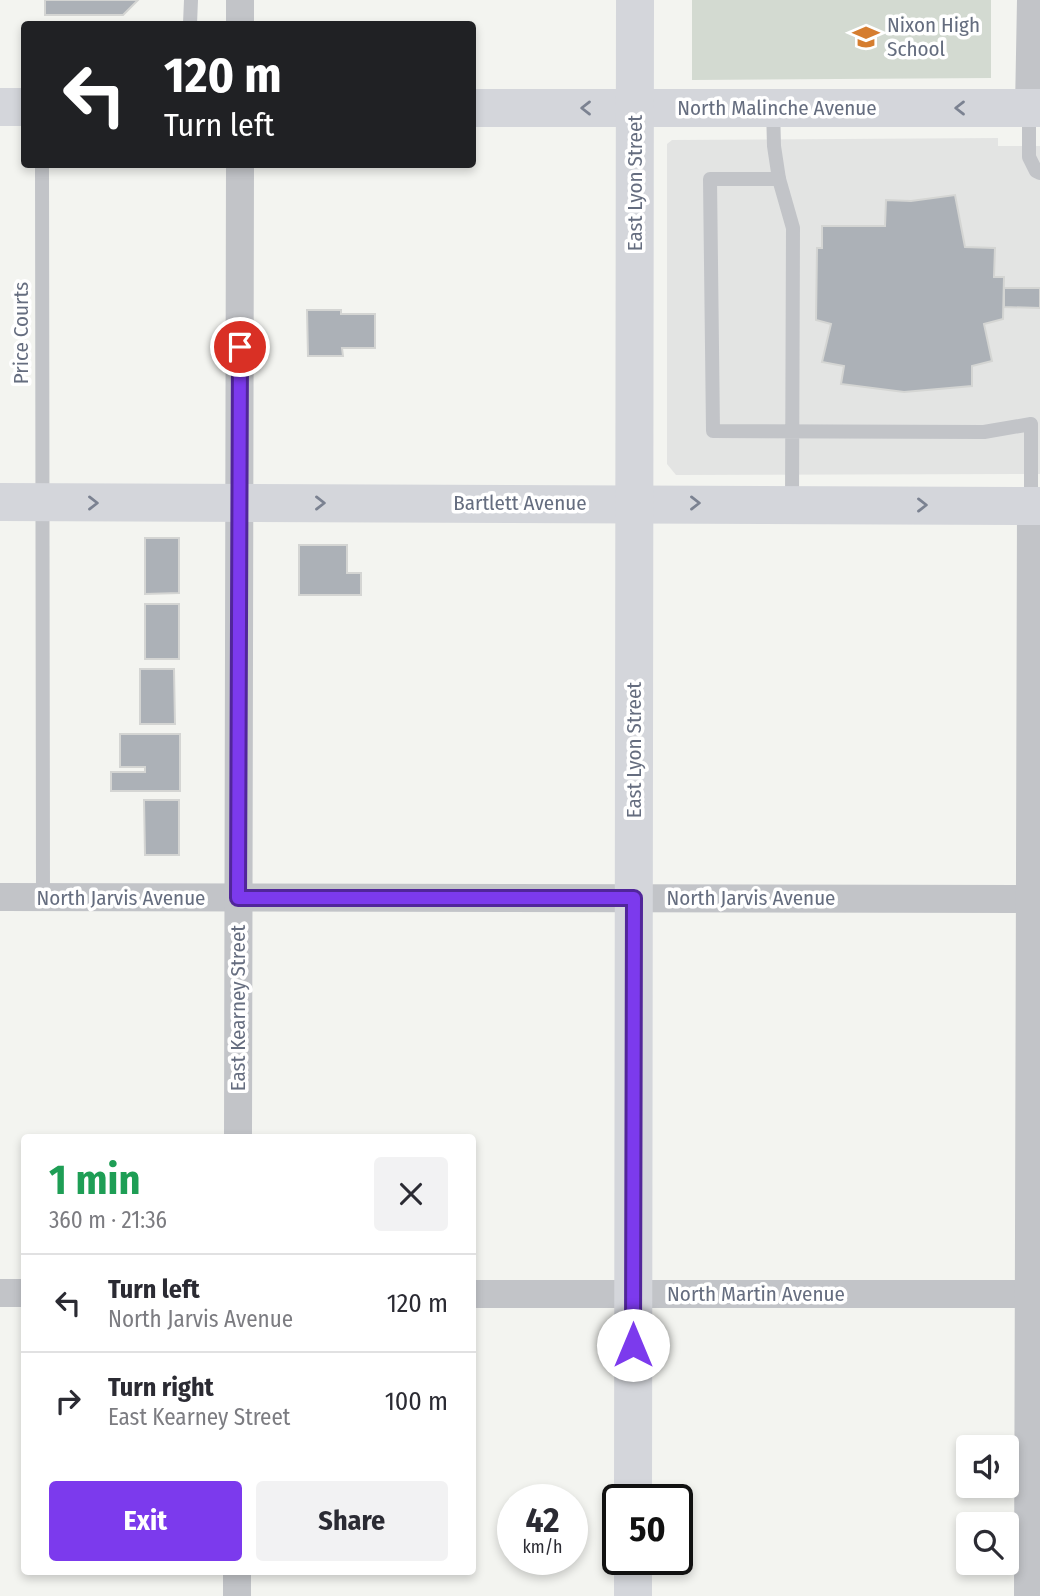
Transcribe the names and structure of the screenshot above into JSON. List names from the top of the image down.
{
  "streets": {
    "main road": ["North Malinche Avenue", "East Lyon Street", "Bartlett Avenue"],
    "street": ["North Jarvis Avenue", "East Kearney Street", "North Martin Avenue"],
    "lane": ["Price Courts"]
  },
  "crossings": [
    ["North Malinche Avenue", "East Lyon Street"],
    ["East Lyon Street", "Bartlett Avenue"],
    ["East Lyon Street", "North Jarvis Avenue"],
    ["East Lyon Street", "North Martin Avenue"],
    ["Price Courts", "Bartlett Avenue"],
    ["Price Courts", "North Jarvis Avenue"],
    ["Bartlett Avenue", "East Kearney Street"],
    ["North Jarvis Avenue", "East Kearney Street"]
  ],
  "one_way": ["North Malinche Avenue", "Bartlett Avenue"],
  "places": {
    "school or university": ["Nixon High School"]
  },
  "page": {
    "turn": ["120 m", "Turn left"],
    "heading": ["1 min", "360 m · 21:36"],
    "list": [
      {
        "name": "Turn left",
        "note": "North Jarvis Avenue",
        "value": "120 m"
      },
      {
        "name": "Turn right",
        "note": "East Kearney Street",
        "value": "100 m"
      }
    ],
    "buttons": ["Exit", "Share"],
    "speed": "42 km/h",
    "limit": "50"
  }
}
